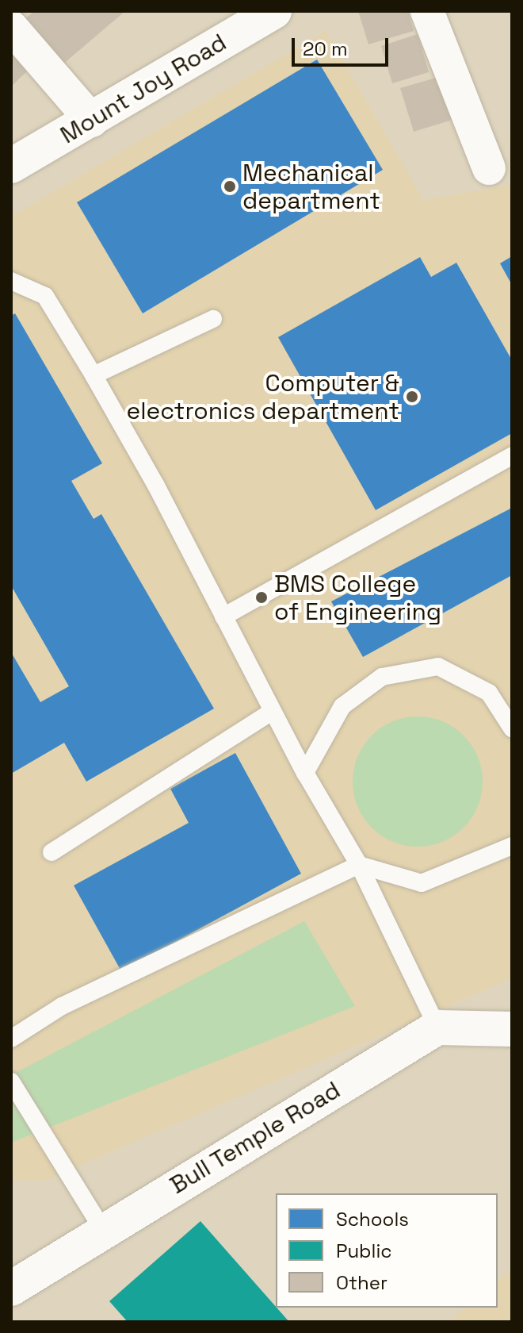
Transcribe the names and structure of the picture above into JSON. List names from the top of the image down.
{
  "streets": {
    "street": ["Mount Joy Road", "Bull Temple Road"]
  },
  "places": ["Mechanical department", "Computer & electronics department", "BMS College of Engineering"],
  "legend": ["Schools", "Public", "Other"],
  "scale_bar": "20 m"
}
